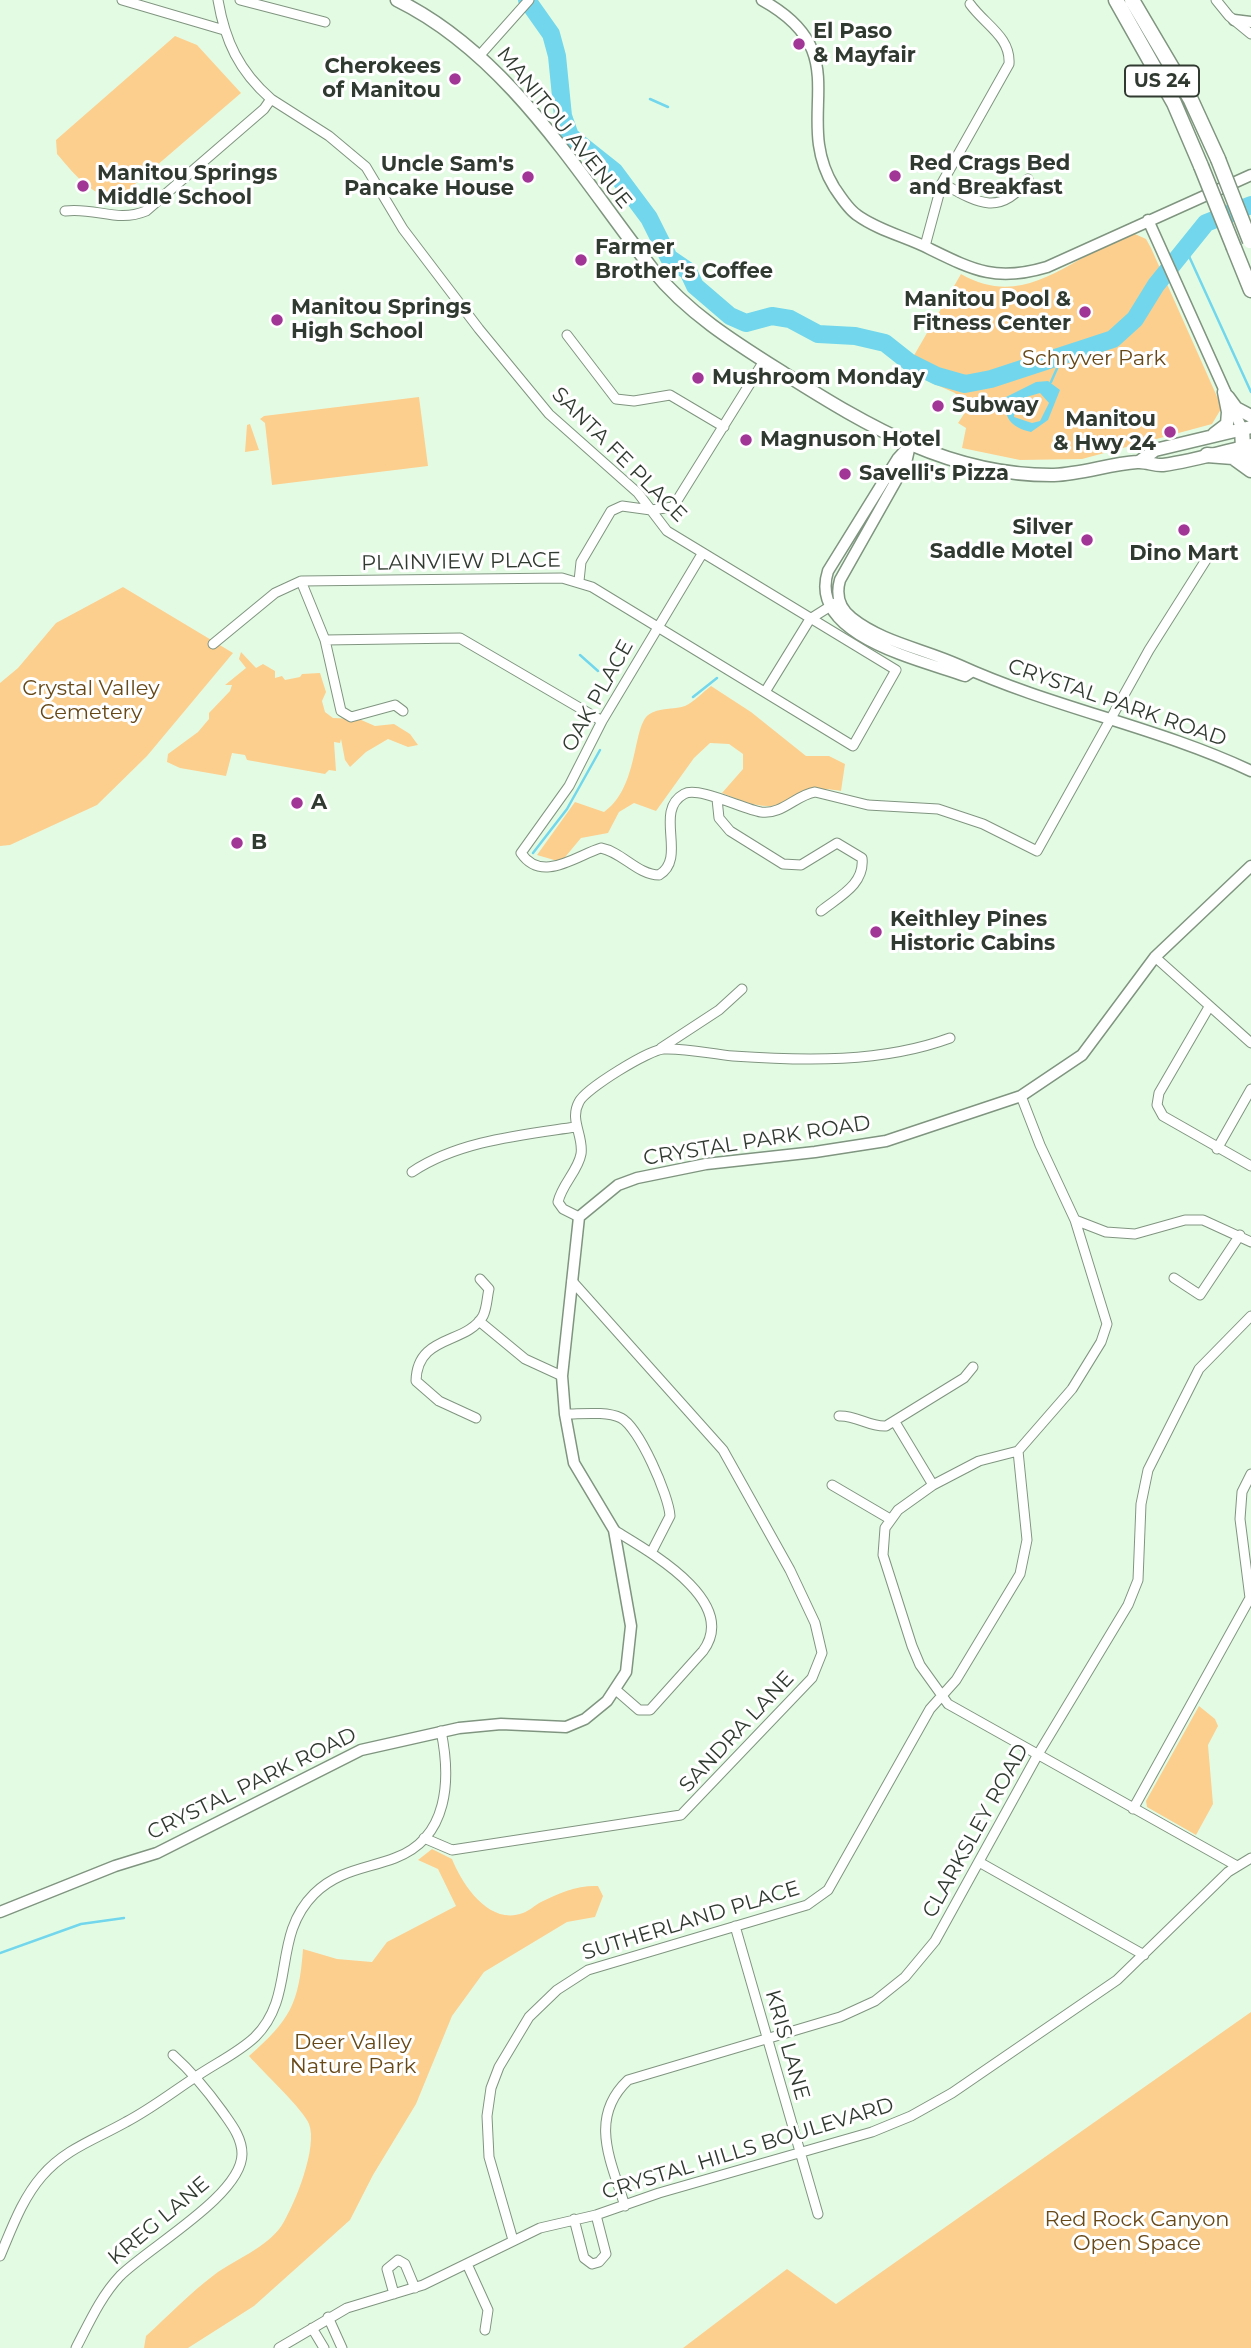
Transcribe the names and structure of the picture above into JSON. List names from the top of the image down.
{
  "streets": {
    "highway": ["US 24"],
    "main road": ["MANITOU AVENUE"],
    "street": [
      "SANTA FE PLACE",
      "PLAINVIEW PLACE",
      "OAK PLACE",
      "CRYSTAL PARK ROAD",
      "SANDRA LANE",
      "CLARKSLEY ROAD",
      "SUTHERLAND PLACE",
      "KRIS LANE",
      "CRYSTAL HILLS BOULEVARD",
      "KREG LANE"
    ]
  },
  "crossings": [
    ["SANTA FE PLACE", "PLAINVIEW PLACE"],
    ["SANTA FE PLACE", "OAK PLACE"],
    ["PLAINVIEW PLACE", "OAK PLACE"],
    ["CRYSTAL PARK ROAD", "SANDRA LANE"],
    ["CLARKSLEY ROAD", "KRIS LANE"],
    ["CLARKSLEY ROAD", "CRYSTAL HILLS BOULEVARD"],
    ["SUTHERLAND PLACE", "KRIS LANE"],
    ["SUTHERLAND PLACE", "CRYSTAL HILLS BOULEVARD"],
    ["KRIS LANE", "CRYSTAL HILLS BOULEVARD"]
  ],
  "parks": [
    "Schryver Park",
    "Crystal Valley Cemetery",
    "Deer Valley Nature Park",
    "Red Rock Canyon Open Space"
  ],
  "places": [
    "El Paso & Mayfair",
    "Cherokees of Manitou",
    "Red Crags Bed and Breakfast",
    "Uncle Sam's Pancake House",
    "Manitou Springs Middle School",
    "Farmer Brother's Coffee",
    "Manitou Pool & Fitness Center",
    "Manitou Springs High School",
    "Mushroom Monday",
    "Subway",
    "Manitou & Hwy 24",
    "Magnuson Hotel",
    "Savelli's Pizza",
    "Dino Mart",
    "Silver Saddle Motel",
    "A",
    "B",
    "Keithley Pines Historic Cabins"
  ]
}
